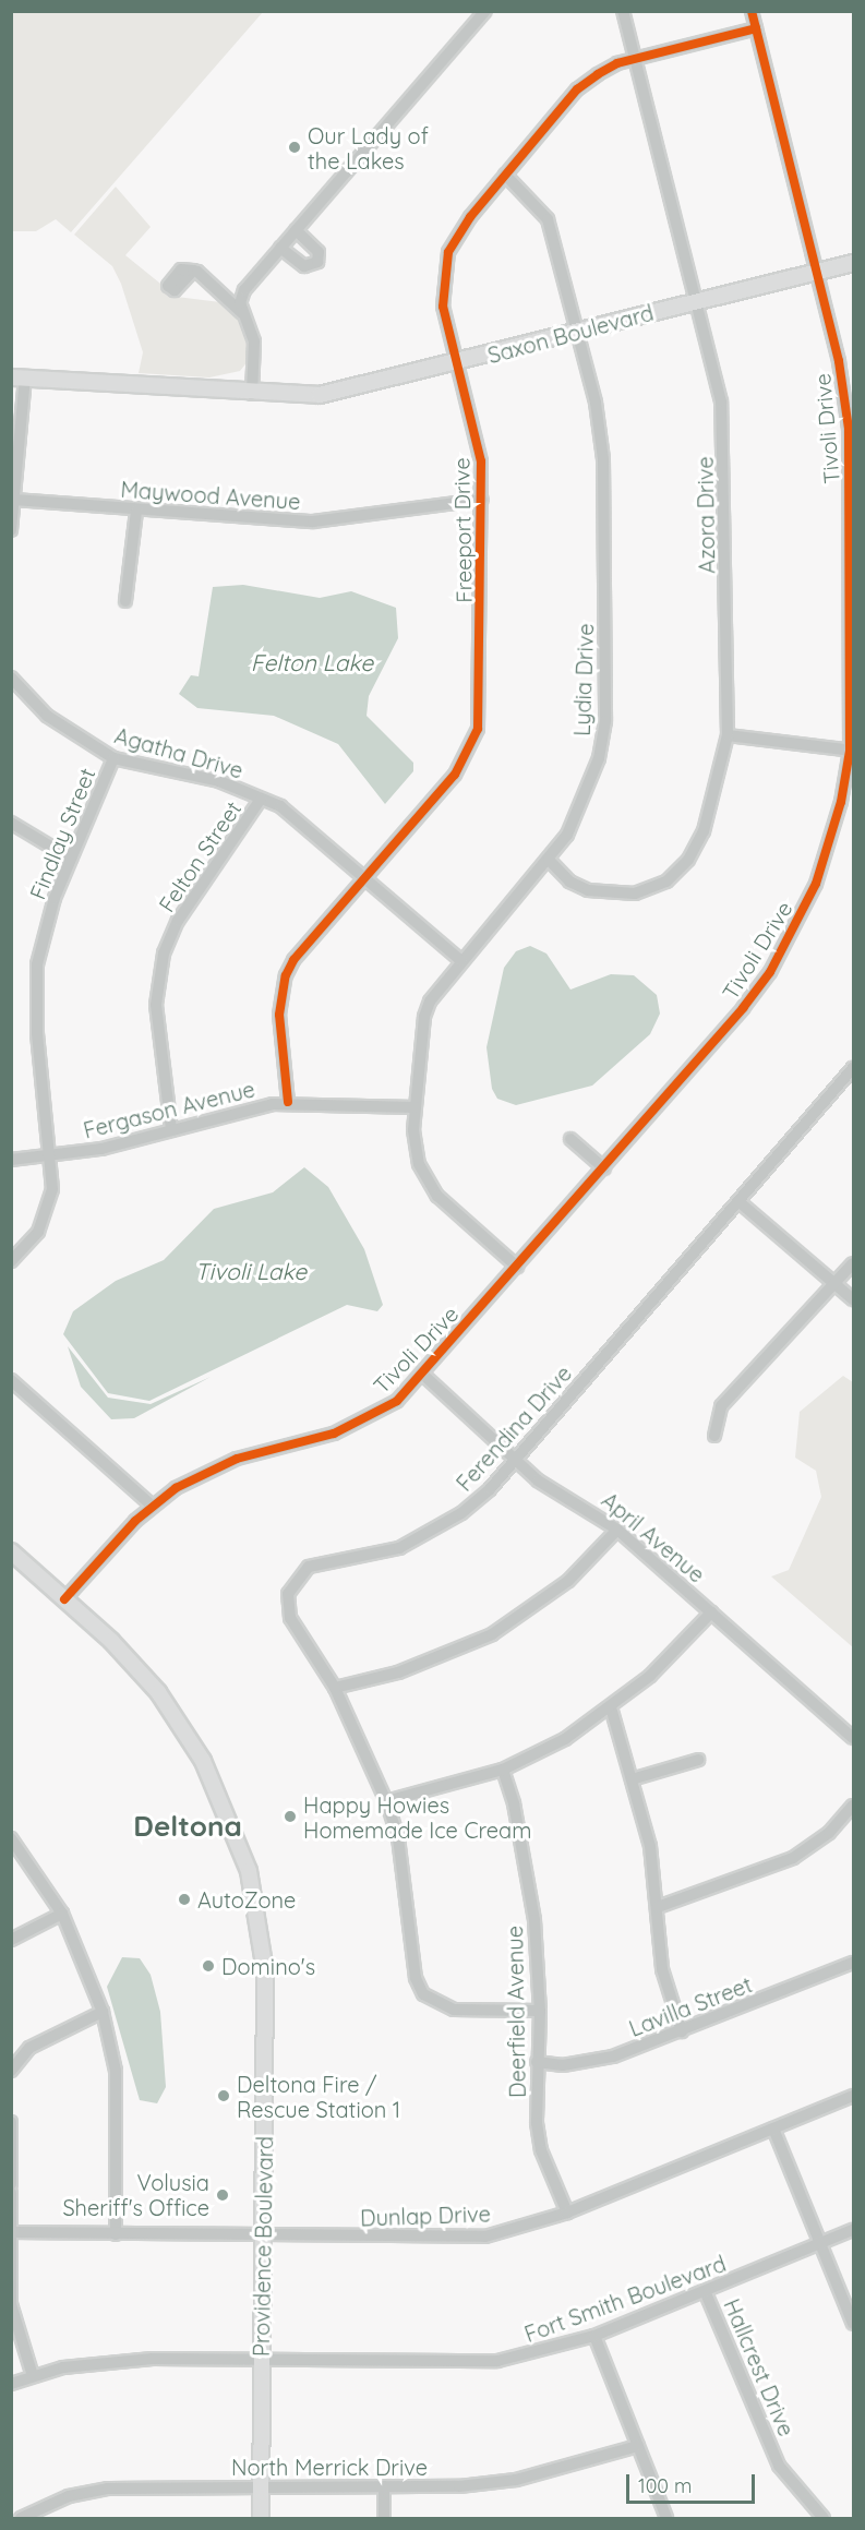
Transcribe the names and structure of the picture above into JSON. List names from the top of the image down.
{
  "streets": {
    "main road": ["Saxon Boulevard", "Providence Boulevard"],
    "street": [
      "Tivoli Drive",
      "Maywood Avenue",
      "Azora Drive",
      "Freeport Drive",
      "Lydia Drive",
      "Agatha Drive",
      "Findlay Street",
      "Felton Street",
      "Fergason Avenue",
      "Ferendina Drive",
      "April Avenue",
      "Lavilla Street",
      "Deerfield Avenue",
      "Dunlap Drive",
      "Fort Smith Boulevard",
      "Hallcrest Drive",
      "North Merrick Drive"
    ]
  },
  "crossings": [
    ["Saxon Boulevard", "Tivoli Drive"],
    ["Saxon Boulevard", "Azora Drive"],
    ["Saxon Boulevard", "Freeport Drive"],
    ["Saxon Boulevard", "Lydia Drive"],
    ["Tivoli Drive", "Freeport Drive"],
    ["Tivoli Drive", "Lydia Drive"],
    ["Tivoli Drive", "April Avenue"],
    ["Tivoli Drive", "Providence Boulevard"],
    ["Maywood Avenue", "Freeport Drive"],
    ["Azora Drive", "Freeport Drive"],
    ["Azora Drive", "Lydia Drive"],
    ["Freeport Drive", "Lydia Drive"],
    ["Freeport Drive", "Agatha Drive"],
    ["Freeport Drive", "Fergason Avenue"],
    ["Lydia Drive", "Agatha Drive"],
    ["Lydia Drive", "Fergason Avenue"],
    ["Agatha Drive", "Findlay Street"],
    ["Agatha Drive", "Felton Street"],
    ["Findlay Street", "Fergason Avenue"],
    ["Felton Street", "Fergason Avenue"],
    ["Ferendina Drive", "April Avenue"],
    ["Ferendina Drive", "Deerfield Avenue"],
    ["Lavilla Street", "Deerfield Avenue"],
    ["Deerfield Avenue", "Dunlap Drive"],
    ["Dunlap Drive", "Providence Boulevard"],
    ["Providence Boulevard", "Fort Smith Boulevard"],
    ["Providence Boulevard", "North Merrick Drive"],
    ["Fort Smith Boulevard", "Hallcrest Drive"]
  ],
  "districts": ["Deltona"],
  "water": ["Felton Lake", "Tivoli Lake"],
  "places": [
    "Our Lady of the Lakes",
    "Happy Howies Homemade Ice Cream",
    "AutoZone",
    "Domino's",
    "Deltona Fire / Rescue Station 1",
    "Volusia Sheriff's Office"
  ],
  "scale_bar": "100 m"
}
